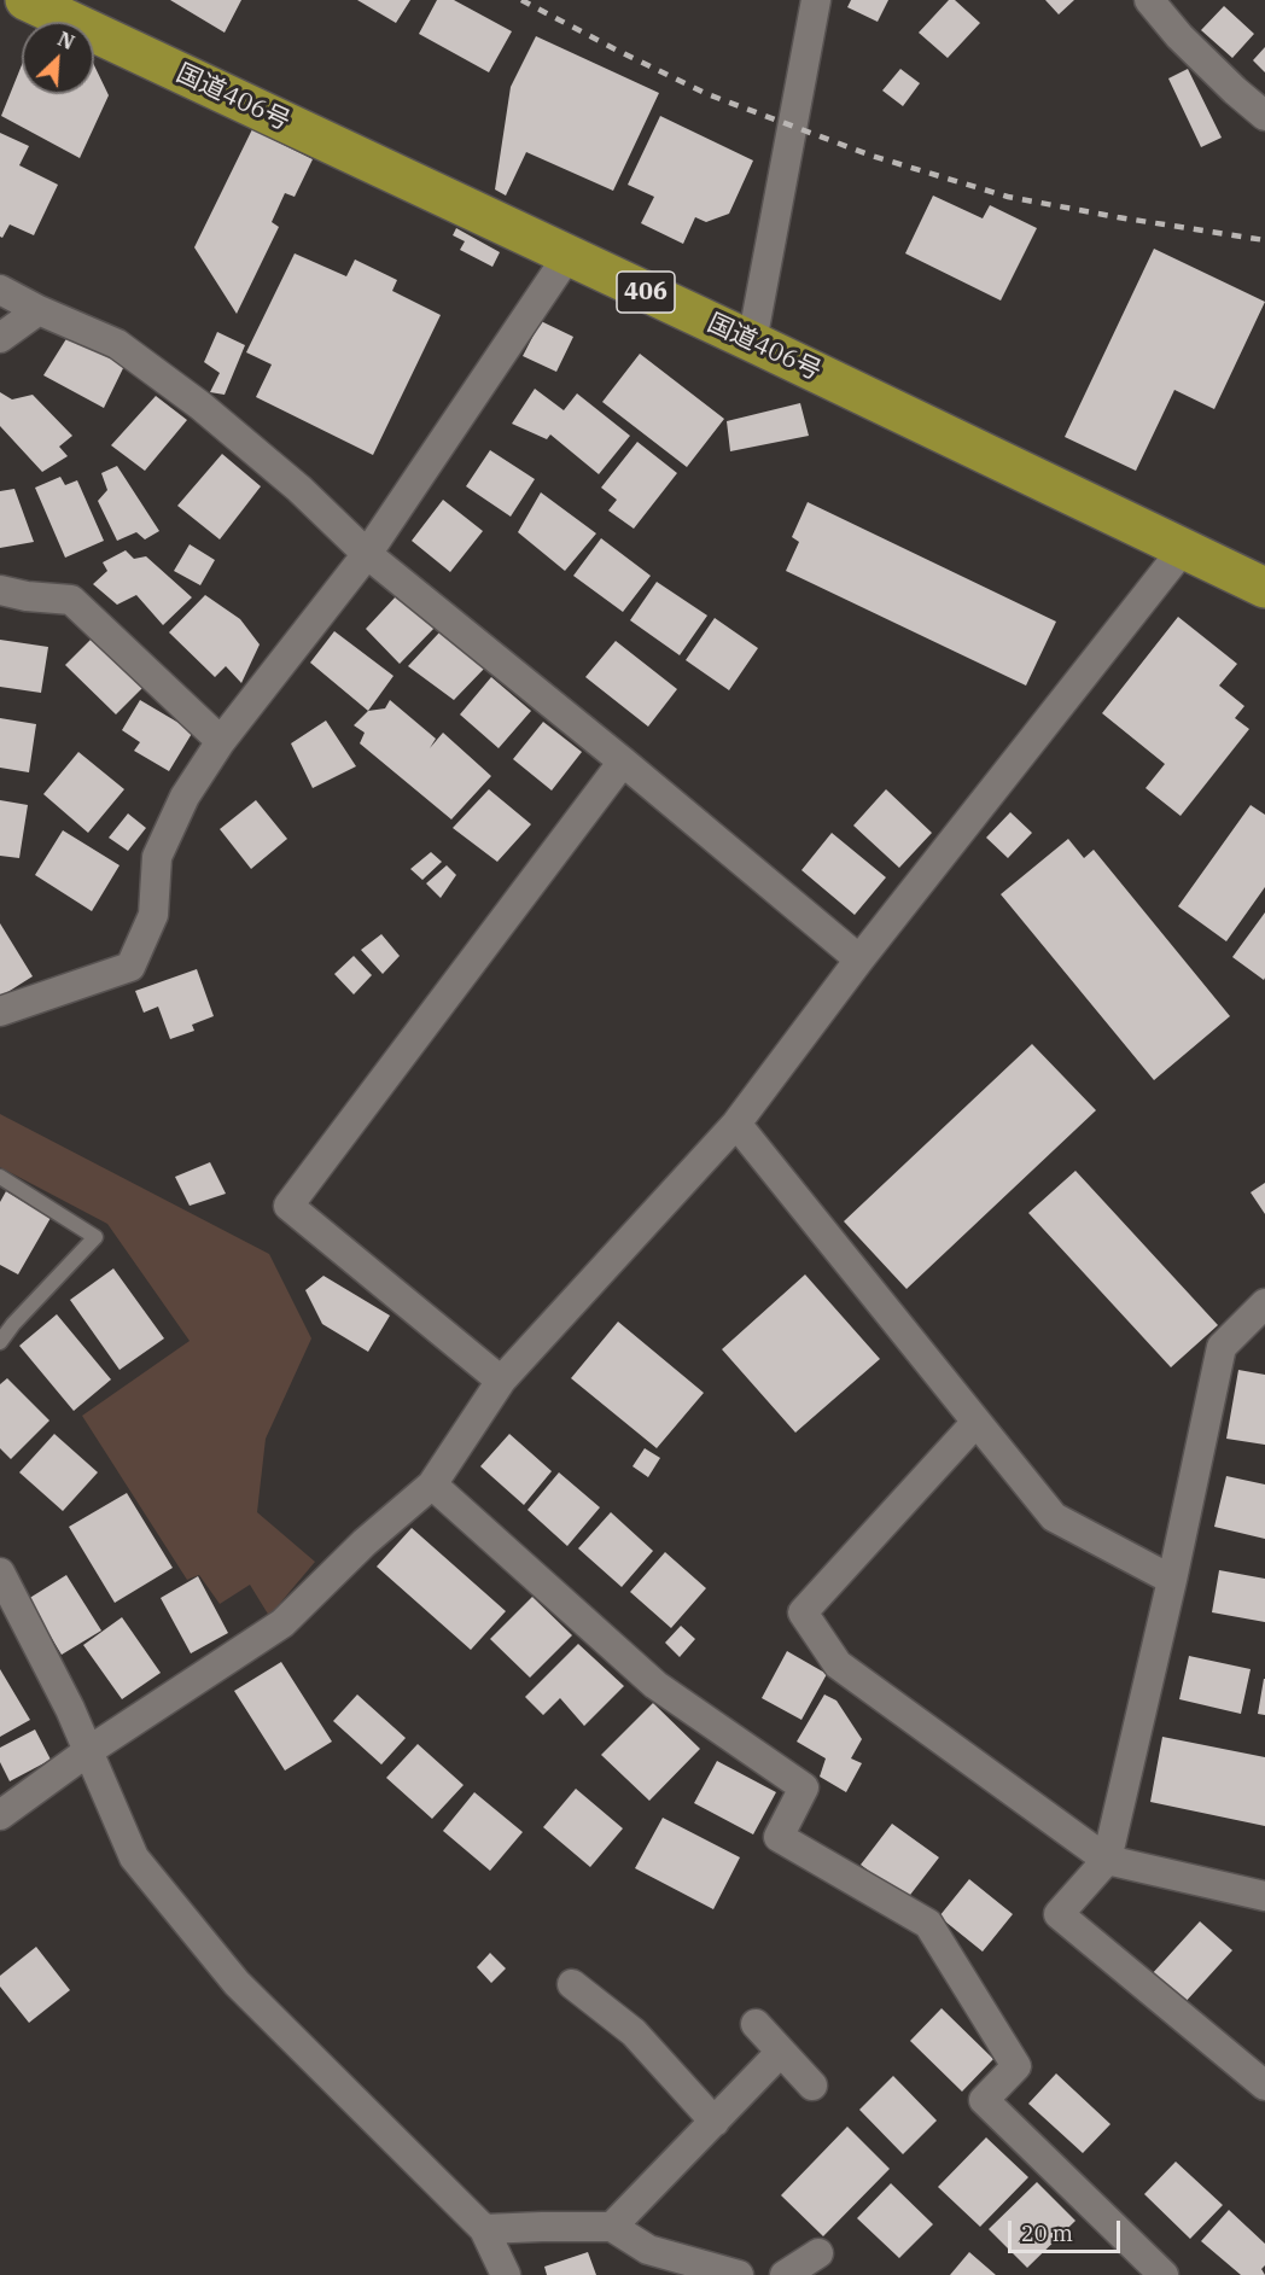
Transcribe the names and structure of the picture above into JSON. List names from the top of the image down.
{
  "streets": {
    "highway": ["国道406号", "406"]
  },
  "scale_bar": "20 m",
  "north": "top right"
}
